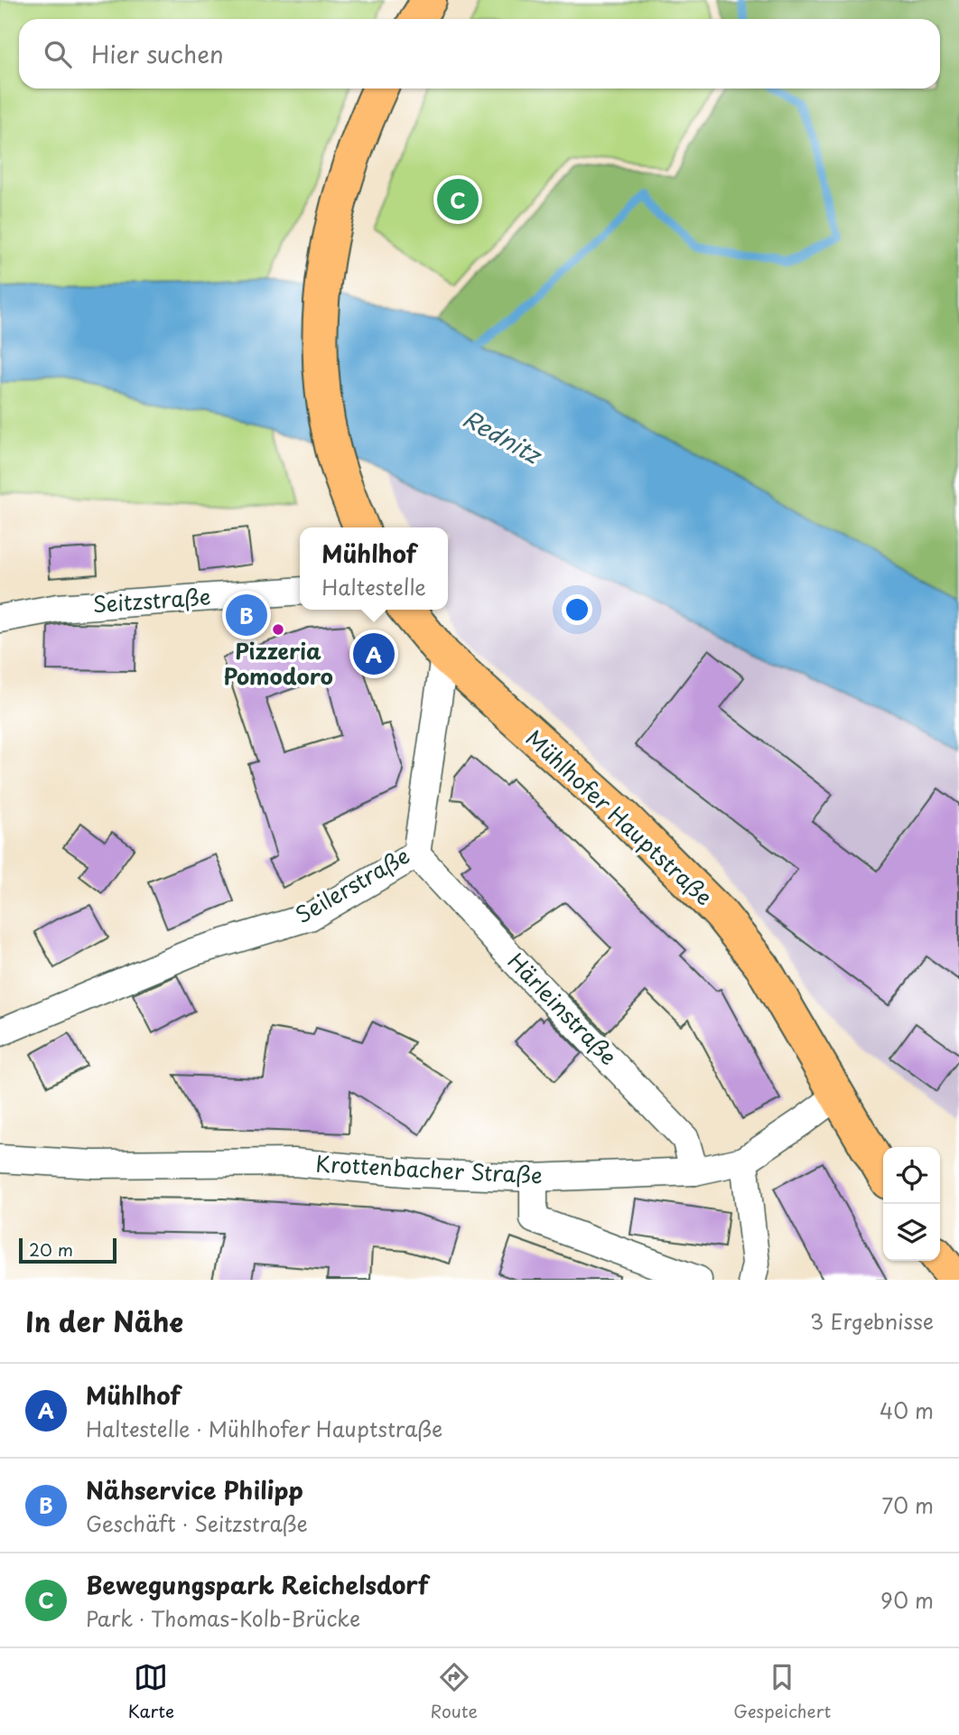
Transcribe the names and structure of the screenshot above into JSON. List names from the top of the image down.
{
  "streets": {
    "main road": ["Mühlhofer Hauptstraße"],
    "street": [
      "Seitzstraße",
      "Seilerstraße",
      "Härleinstraße",
      "Krottenbacher Straße"
    ]
  },
  "crossings": [
    ["Mühlhofer Hauptstraße", "Seilerstraße"],
    ["Mühlhofer Hauptstraße", "Krottenbacher Straße"],
    ["Seilerstraße", "Härleinstraße"],
    ["Härleinstraße", "Krottenbacher Straße"]
  ],
  "water": ["Rednitz"],
  "places": ["Pizzeria Pomodoro"],
  "scale_bar": "20 m",
  "page": {
    "search": "Hier suchen",
    "pins": ["C", "B", "A"],
    "popup": ["Mühlhof", "Haltestelle"],
    "scale": "20 m",
    "heading": ["In der Nähe", "3 Ergebnisse"],
    "list": [
      {
        "mark": "A",
        "name": "Mühlhof",
        "note": "Haltestelle · Mühlhofer Hauptstraße",
        "value": "40 m"
      },
      {
        "mark": "B",
        "name": "Nähservice Philipp",
        "note": "Geschäft · Seitzstraße",
        "value": "70 m"
      },
      {
        "mark": "C",
        "name": "Bewegungspark Reichelsdorf",
        "note": "Park · Thomas-Kolb-Brücke",
        "value": "90 m"
      }
    ],
    "nav": ["Karte", "Route", "Gespeichert"]
  }
}
